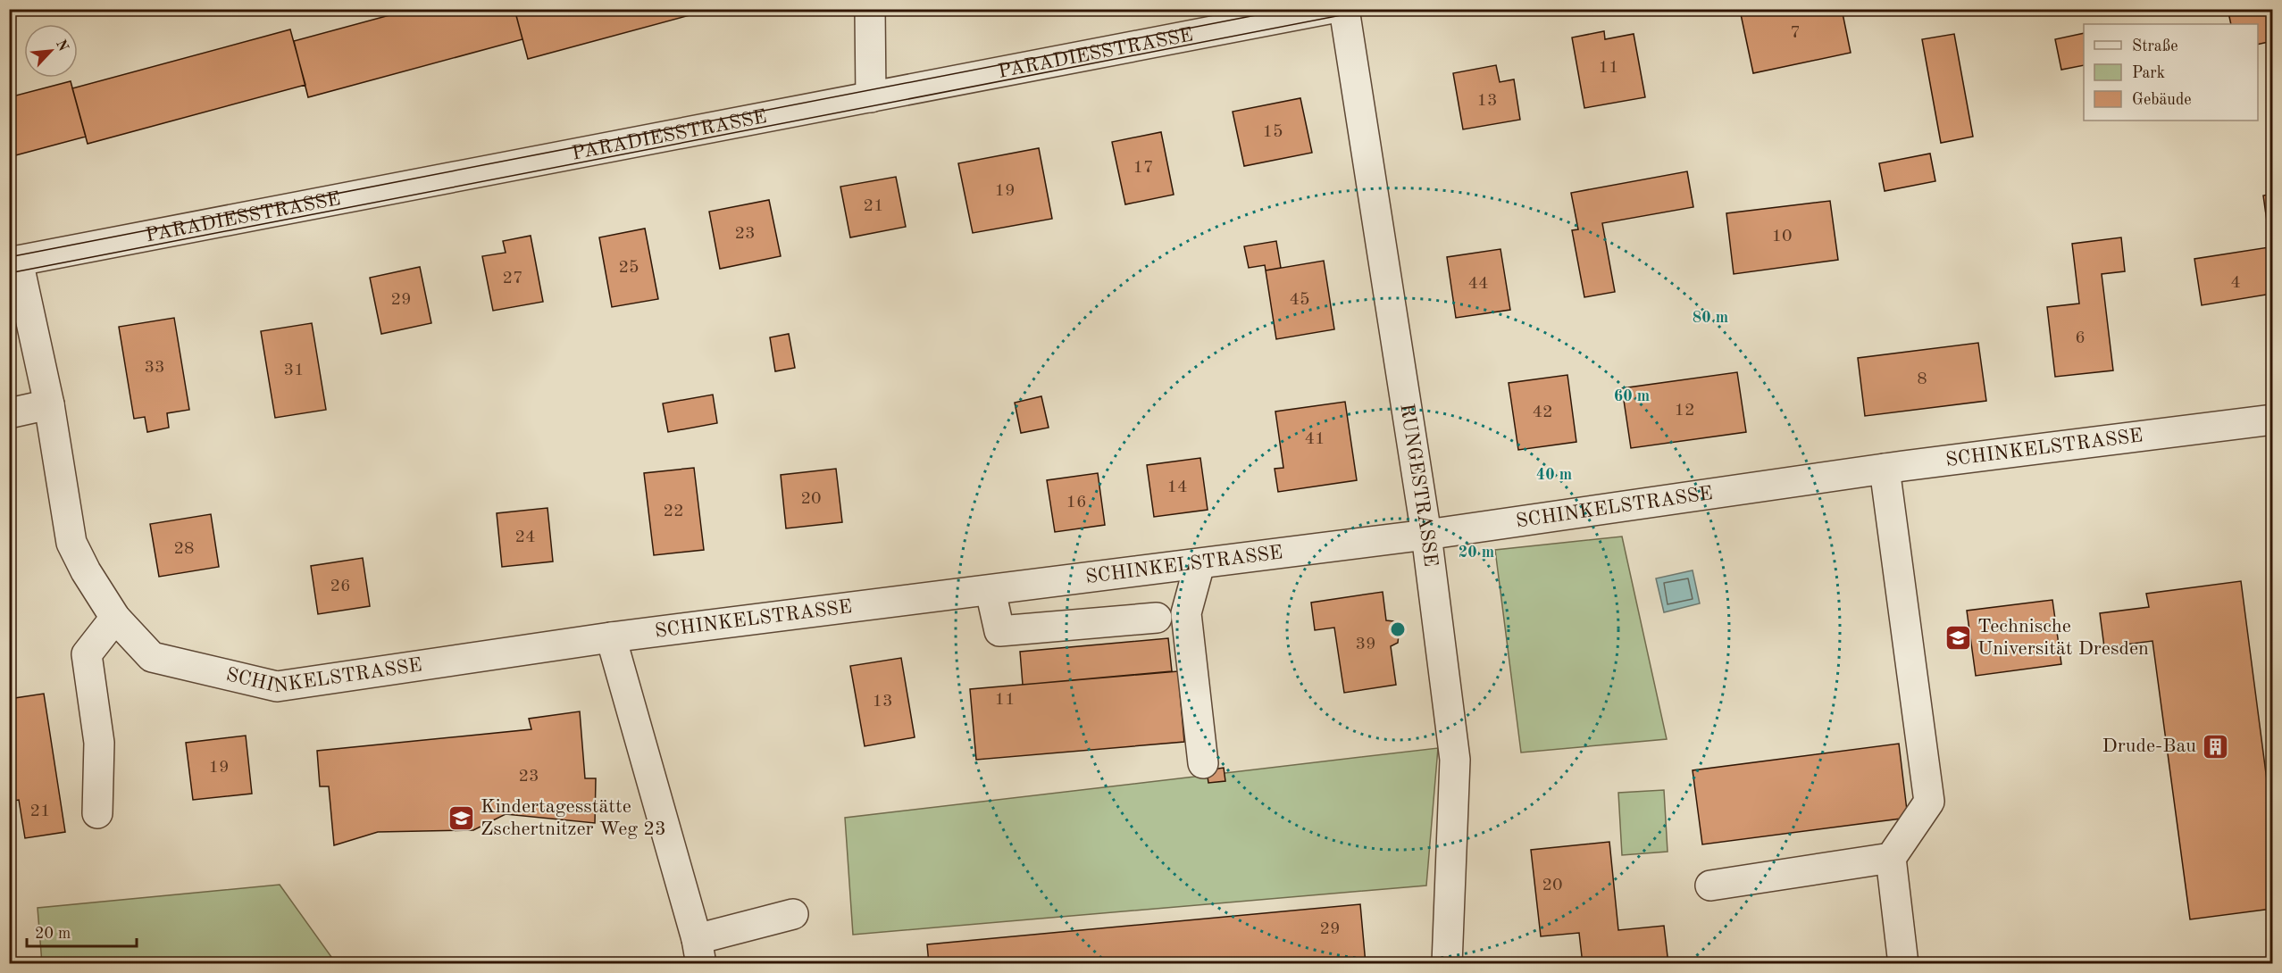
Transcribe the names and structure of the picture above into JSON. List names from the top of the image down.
{
  "streets": {
    "street": ["PARADIESSTRASSE", "SCHINKELSTRASSE", "RUNGESTRASSE"]
  },
  "crossings": [
    ["PARADIESSTRASSE", "SCHINKELSTRASSE"],
    ["SCHINKELSTRASSE", "RUNGESTRASSE"]
  ],
  "places": {
    "school or university": ["Technische Universität Dresden", "Kindertagesstätte Zschertnitzer Weg 23"],
    "building": ["Drude-Bau"]
  },
  "house_numbers": [
    "7",
    "11",
    "13",
    "15",
    "17",
    "19",
    "21",
    "23",
    "10",
    "25",
    "27",
    "4",
    "44",
    "29",
    "45",
    "6",
    "33",
    "31",
    "8",
    "12",
    "42",
    "41",
    "14",
    "20",
    "16",
    "22",
    "24",
    "28",
    "26",
    "39",
    "11",
    "13",
    "19",
    "23",
    "21",
    "20",
    "29"
  ],
  "legend": ["Straße", "Park", "Gebäude"],
  "scale_bar": "20 m",
  "north": "top right",
  "rings": [
    "80 m",
    "60 m",
    "40 m",
    "20 m"
  ]
}
